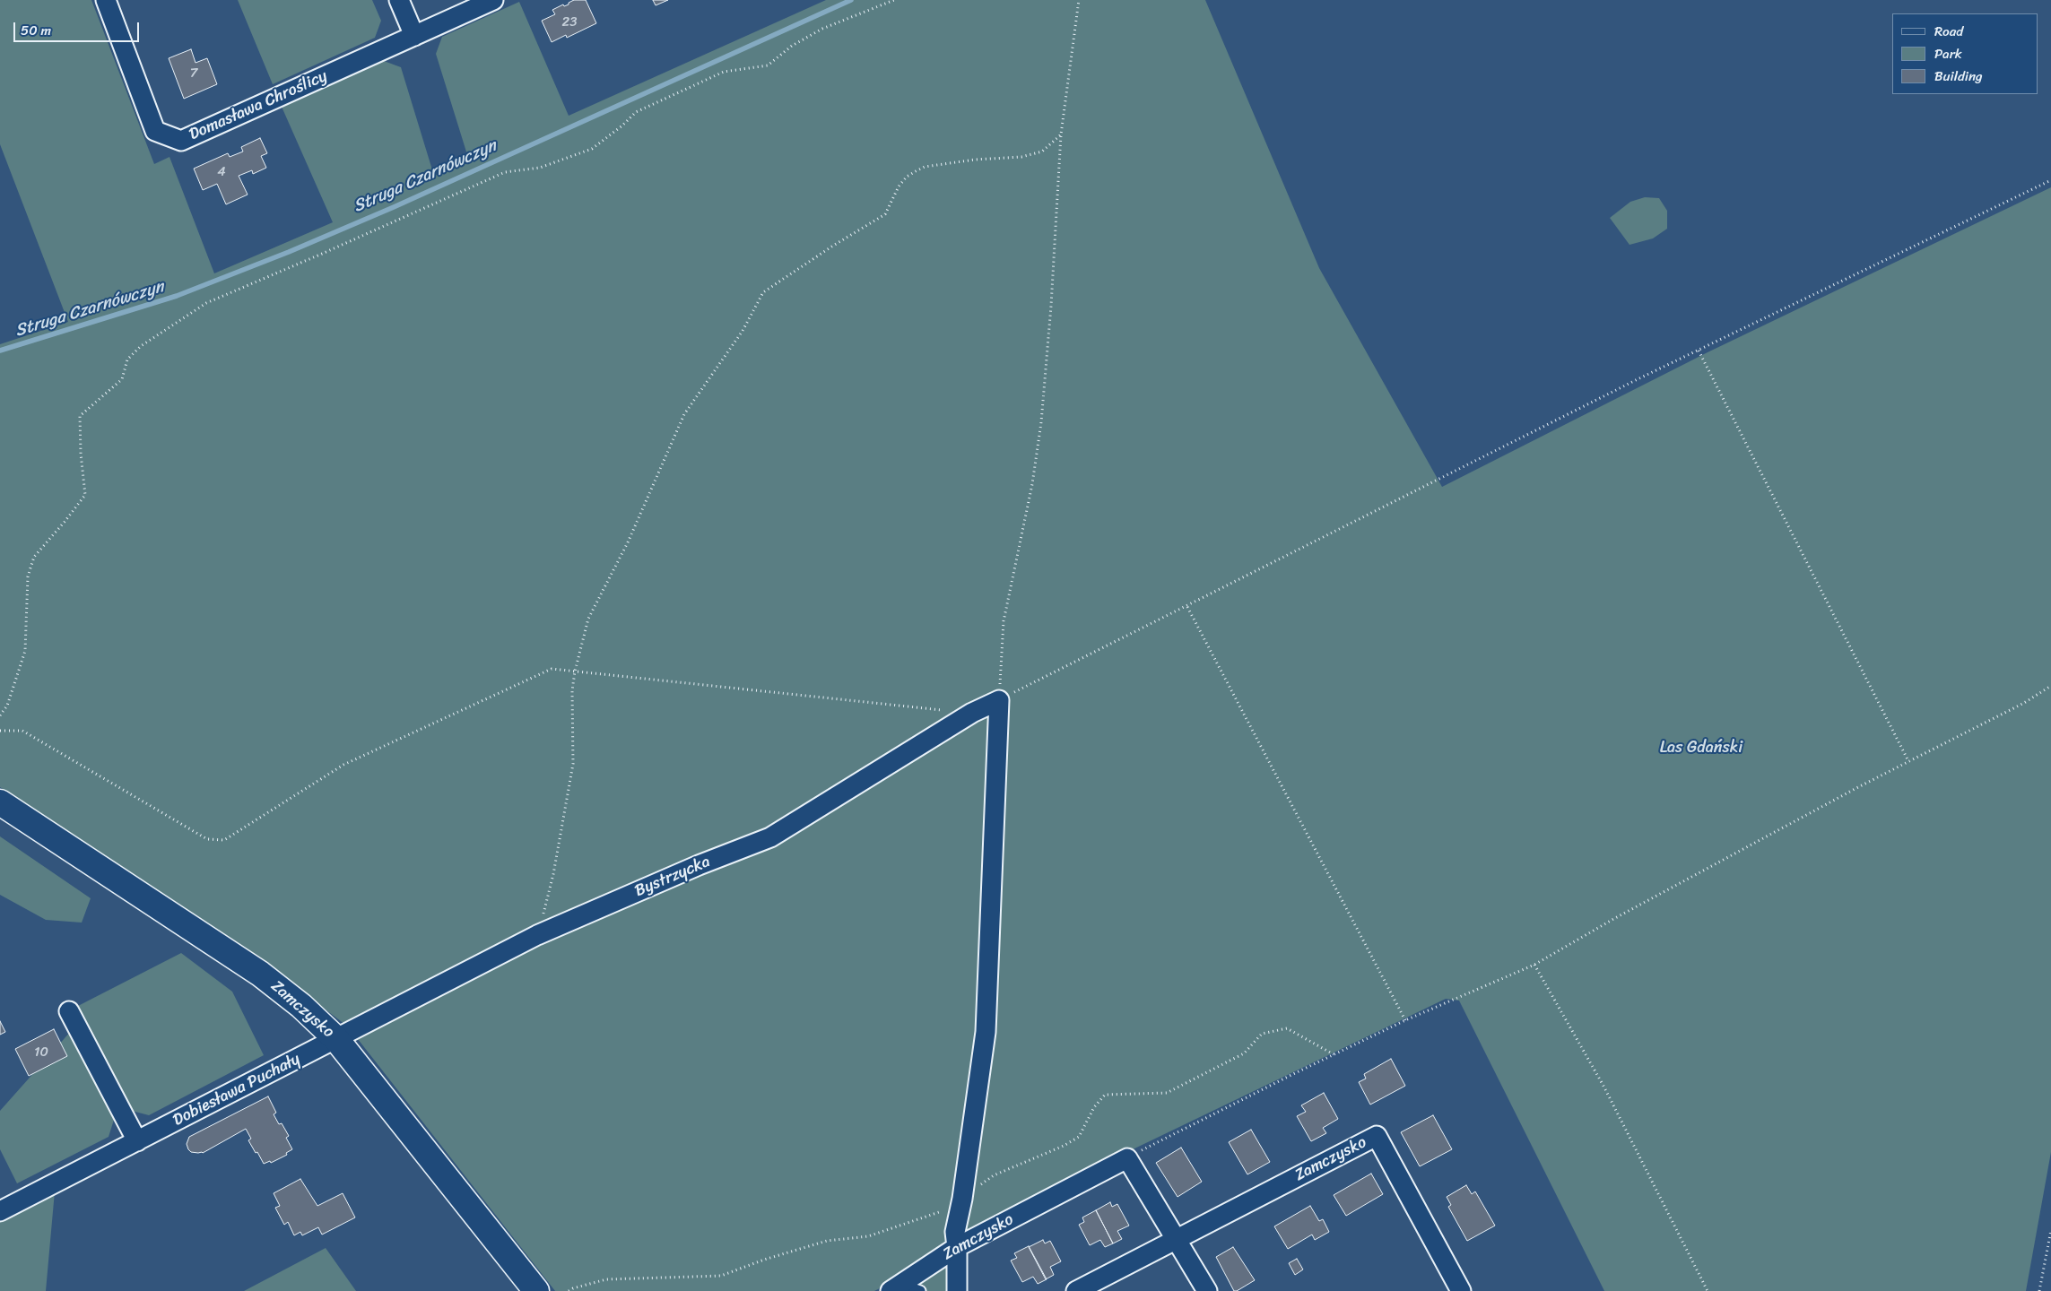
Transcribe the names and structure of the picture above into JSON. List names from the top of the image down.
{
  "streets": {
    "street": [
      "Domasława Chroślicy",
      "Bystrzycka",
      "Zamczysko",
      "Dobiesława Puchały"
    ]
  },
  "crossings": [
    ["Bystrzycka", "Zamczysko"],
    ["Bystrzycka", "Dobiesława Puchały"],
    ["Zamczysko", "Dobiesława Puchały"]
  ],
  "water": ["Struga Czarnówczyn"],
  "parks": ["Las Gdański"],
  "house_numbers": [
    "23",
    "7",
    "4",
    "10"
  ],
  "legend": ["Road", "Park", "Building"],
  "scale_bar": "50 m"
}
